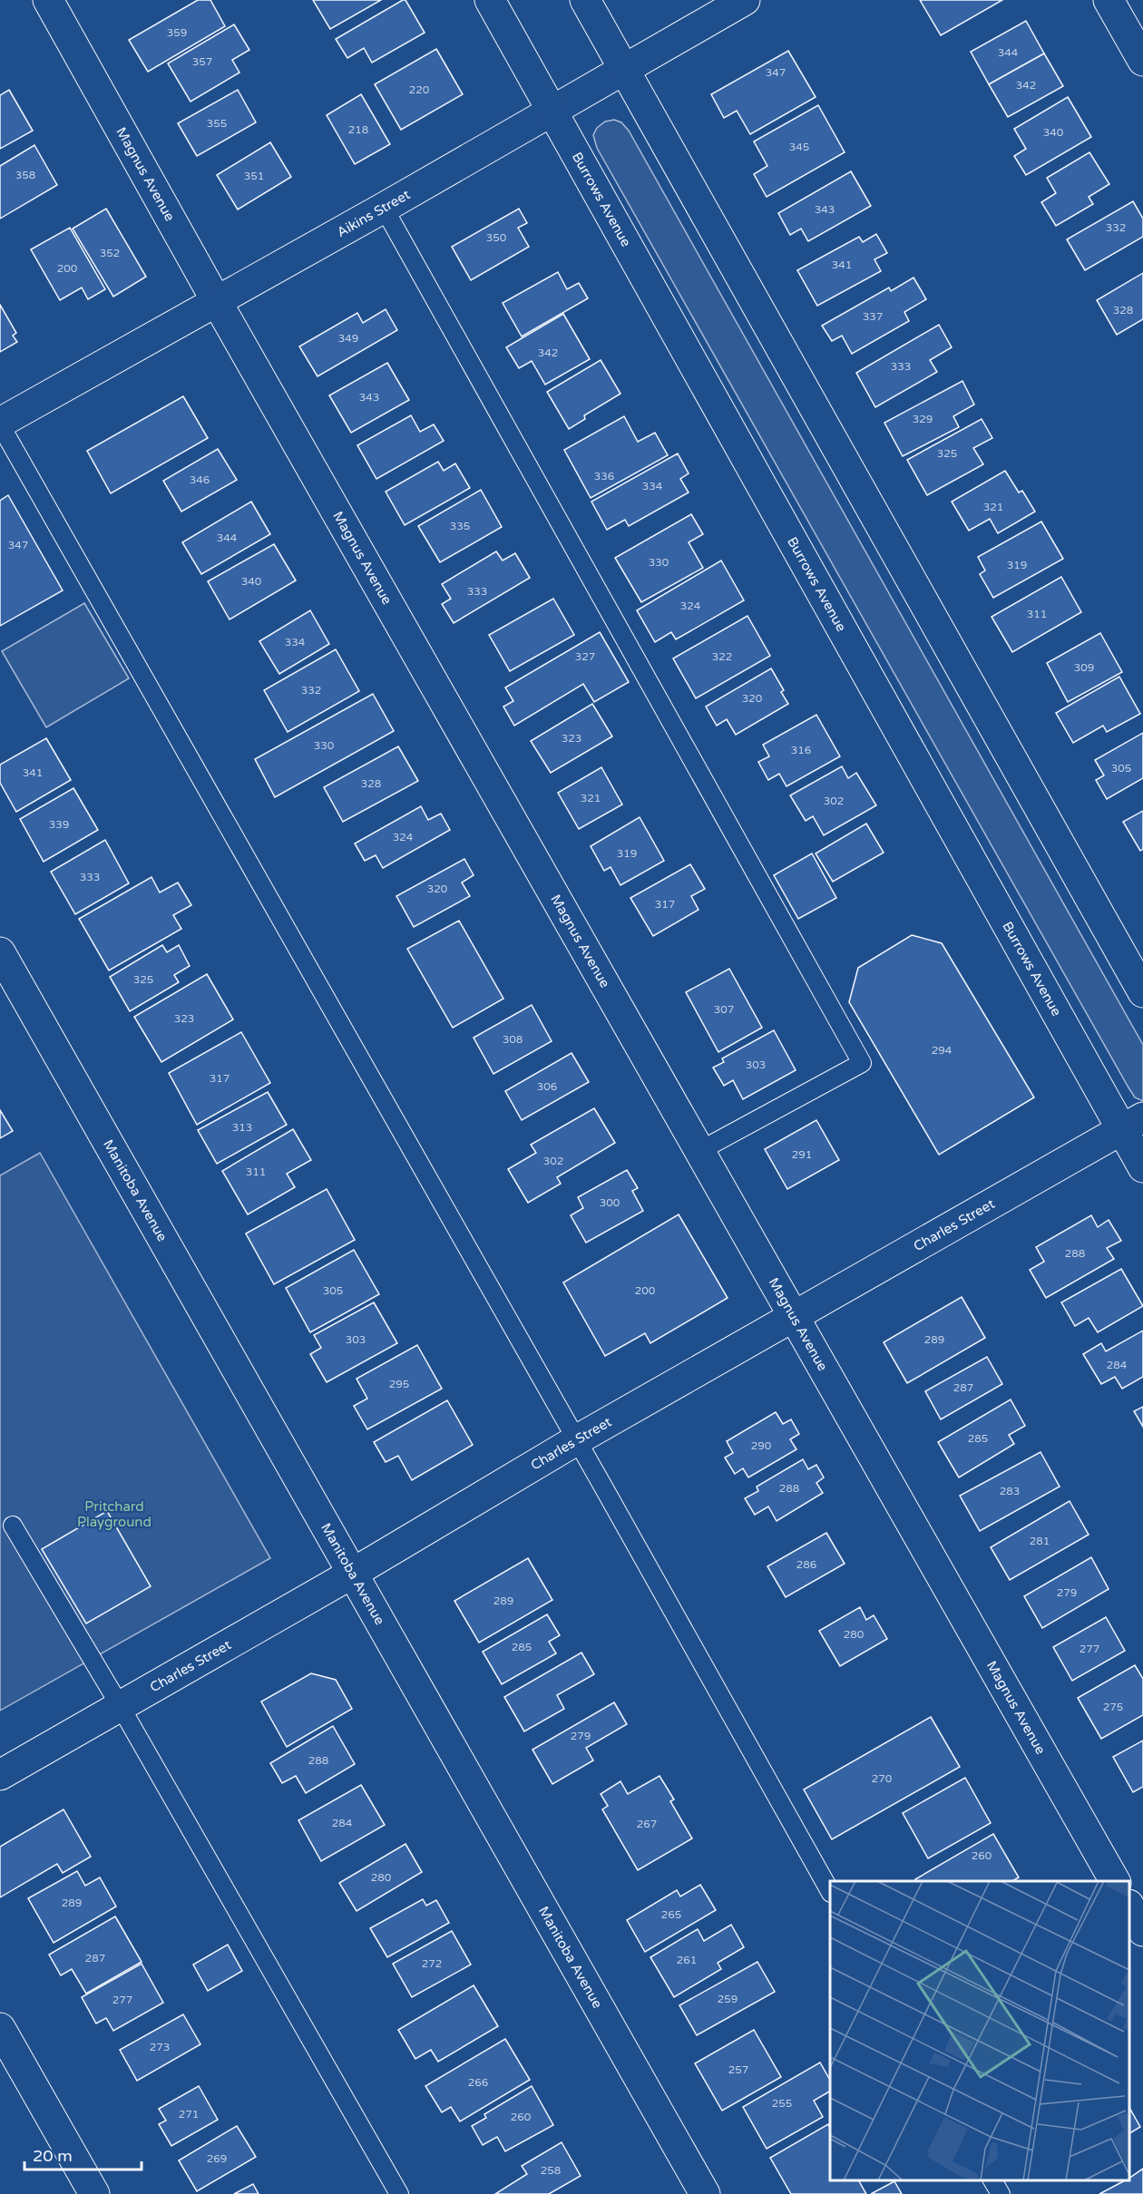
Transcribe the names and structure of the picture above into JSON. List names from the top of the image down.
{
  "streets": {
    "street": [
      "Magnus Avenue",
      "Burrows Avenue",
      "Aikins Street",
      "Manitoba Avenue",
      "Charles Street"
    ]
  },
  "crossings": [
    ["Magnus Avenue", "Aikins Street"],
    ["Magnus Avenue", "Charles Street"],
    ["Burrows Avenue", "Aikins Street"],
    ["Burrows Avenue", "Charles Street"],
    ["Manitoba Avenue", "Charles Street"]
  ],
  "parks": ["Pritchard Playground"],
  "house_numbers": [
    "359",
    "344",
    "357",
    "347",
    "342",
    "220",
    "355",
    "218",
    "340",
    "345",
    "358",
    "351",
    "343",
    "332",
    "350",
    "352",
    "341",
    "200",
    "328",
    "337",
    "349",
    "342",
    "333",
    "343",
    "329",
    "325",
    "336",
    "346",
    "334",
    "321",
    "335",
    "344",
    "347",
    "330",
    "319",
    "340",
    "333",
    "324",
    "311",
    "334",
    "327",
    "322",
    "309",
    "332",
    "320",
    "323",
    "330",
    "316",
    "305",
    "341",
    "328",
    "321",
    "302",
    "339",
    "324",
    "319",
    "333",
    "320",
    "317",
    "325",
    "307",
    "323",
    "308",
    "294",
    "303",
    "317",
    "306",
    "313",
    "291",
    "302",
    "311",
    "300",
    "288",
    "305",
    "200",
    "303",
    "289",
    "284",
    "295",
    "287",
    "285",
    "290",
    "288",
    "283",
    "281",
    "286",
    "279",
    "289",
    "280",
    "285",
    "277",
    "275",
    "279",
    "288",
    "270",
    "284",
    "267",
    "260",
    "280",
    "289",
    "265",
    "287",
    "261",
    "272",
    "259",
    "277",
    "273",
    "257",
    "266",
    "255",
    "271",
    "260",
    "269",
    "258"
  ],
  "scale_bar": "20 m"
}
